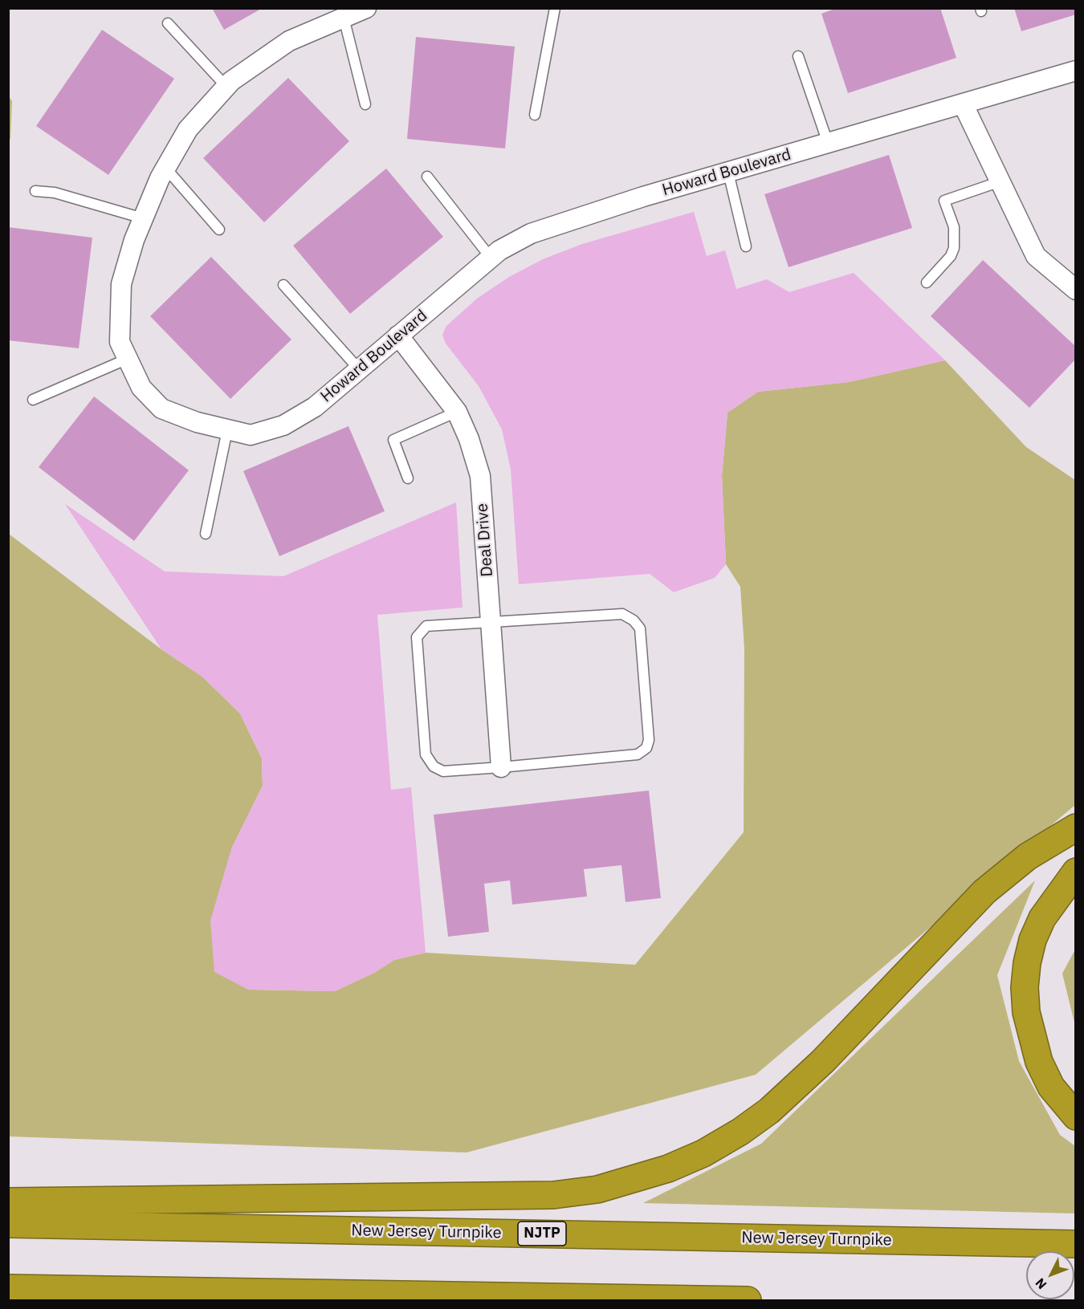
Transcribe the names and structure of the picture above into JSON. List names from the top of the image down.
{
  "streets": {
    "highway": ["New Jersey Turnpike", "NJTP"],
    "street": ["Howard Boulevard", "Deal Drive"]
  },
  "crossings": [
    ["Howard Boulevard", "Deal Drive"]
  ],
  "north": "bottom left"
}
